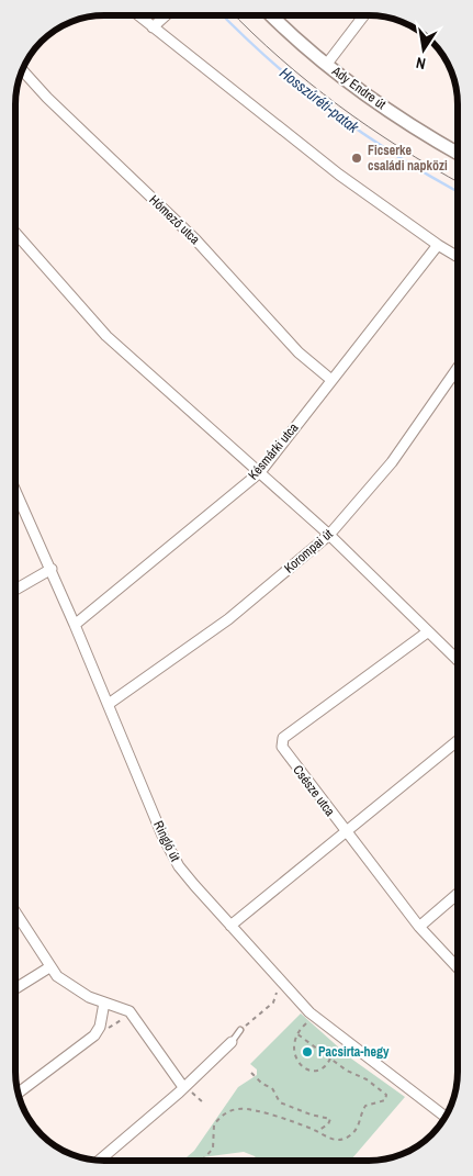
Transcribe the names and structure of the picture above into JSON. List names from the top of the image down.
{
  "streets": {
    "street": [
      "Ady Endre út",
      "Hómező utca",
      "Késmárki utca",
      "Korompai út",
      "Csésze utca",
      "Ringló út"
    ]
  },
  "crossings": [
    ["Hómező utca", "Késmárki utca"],
    ["Késmárki utca", "Ringló út"],
    ["Korompai út", "Ringló út"]
  ],
  "water": ["Hosszúréti-patak"],
  "places": ["Ficserke családi napközi", "Pacsirta-hegy"],
  "north": "bottom"
}
